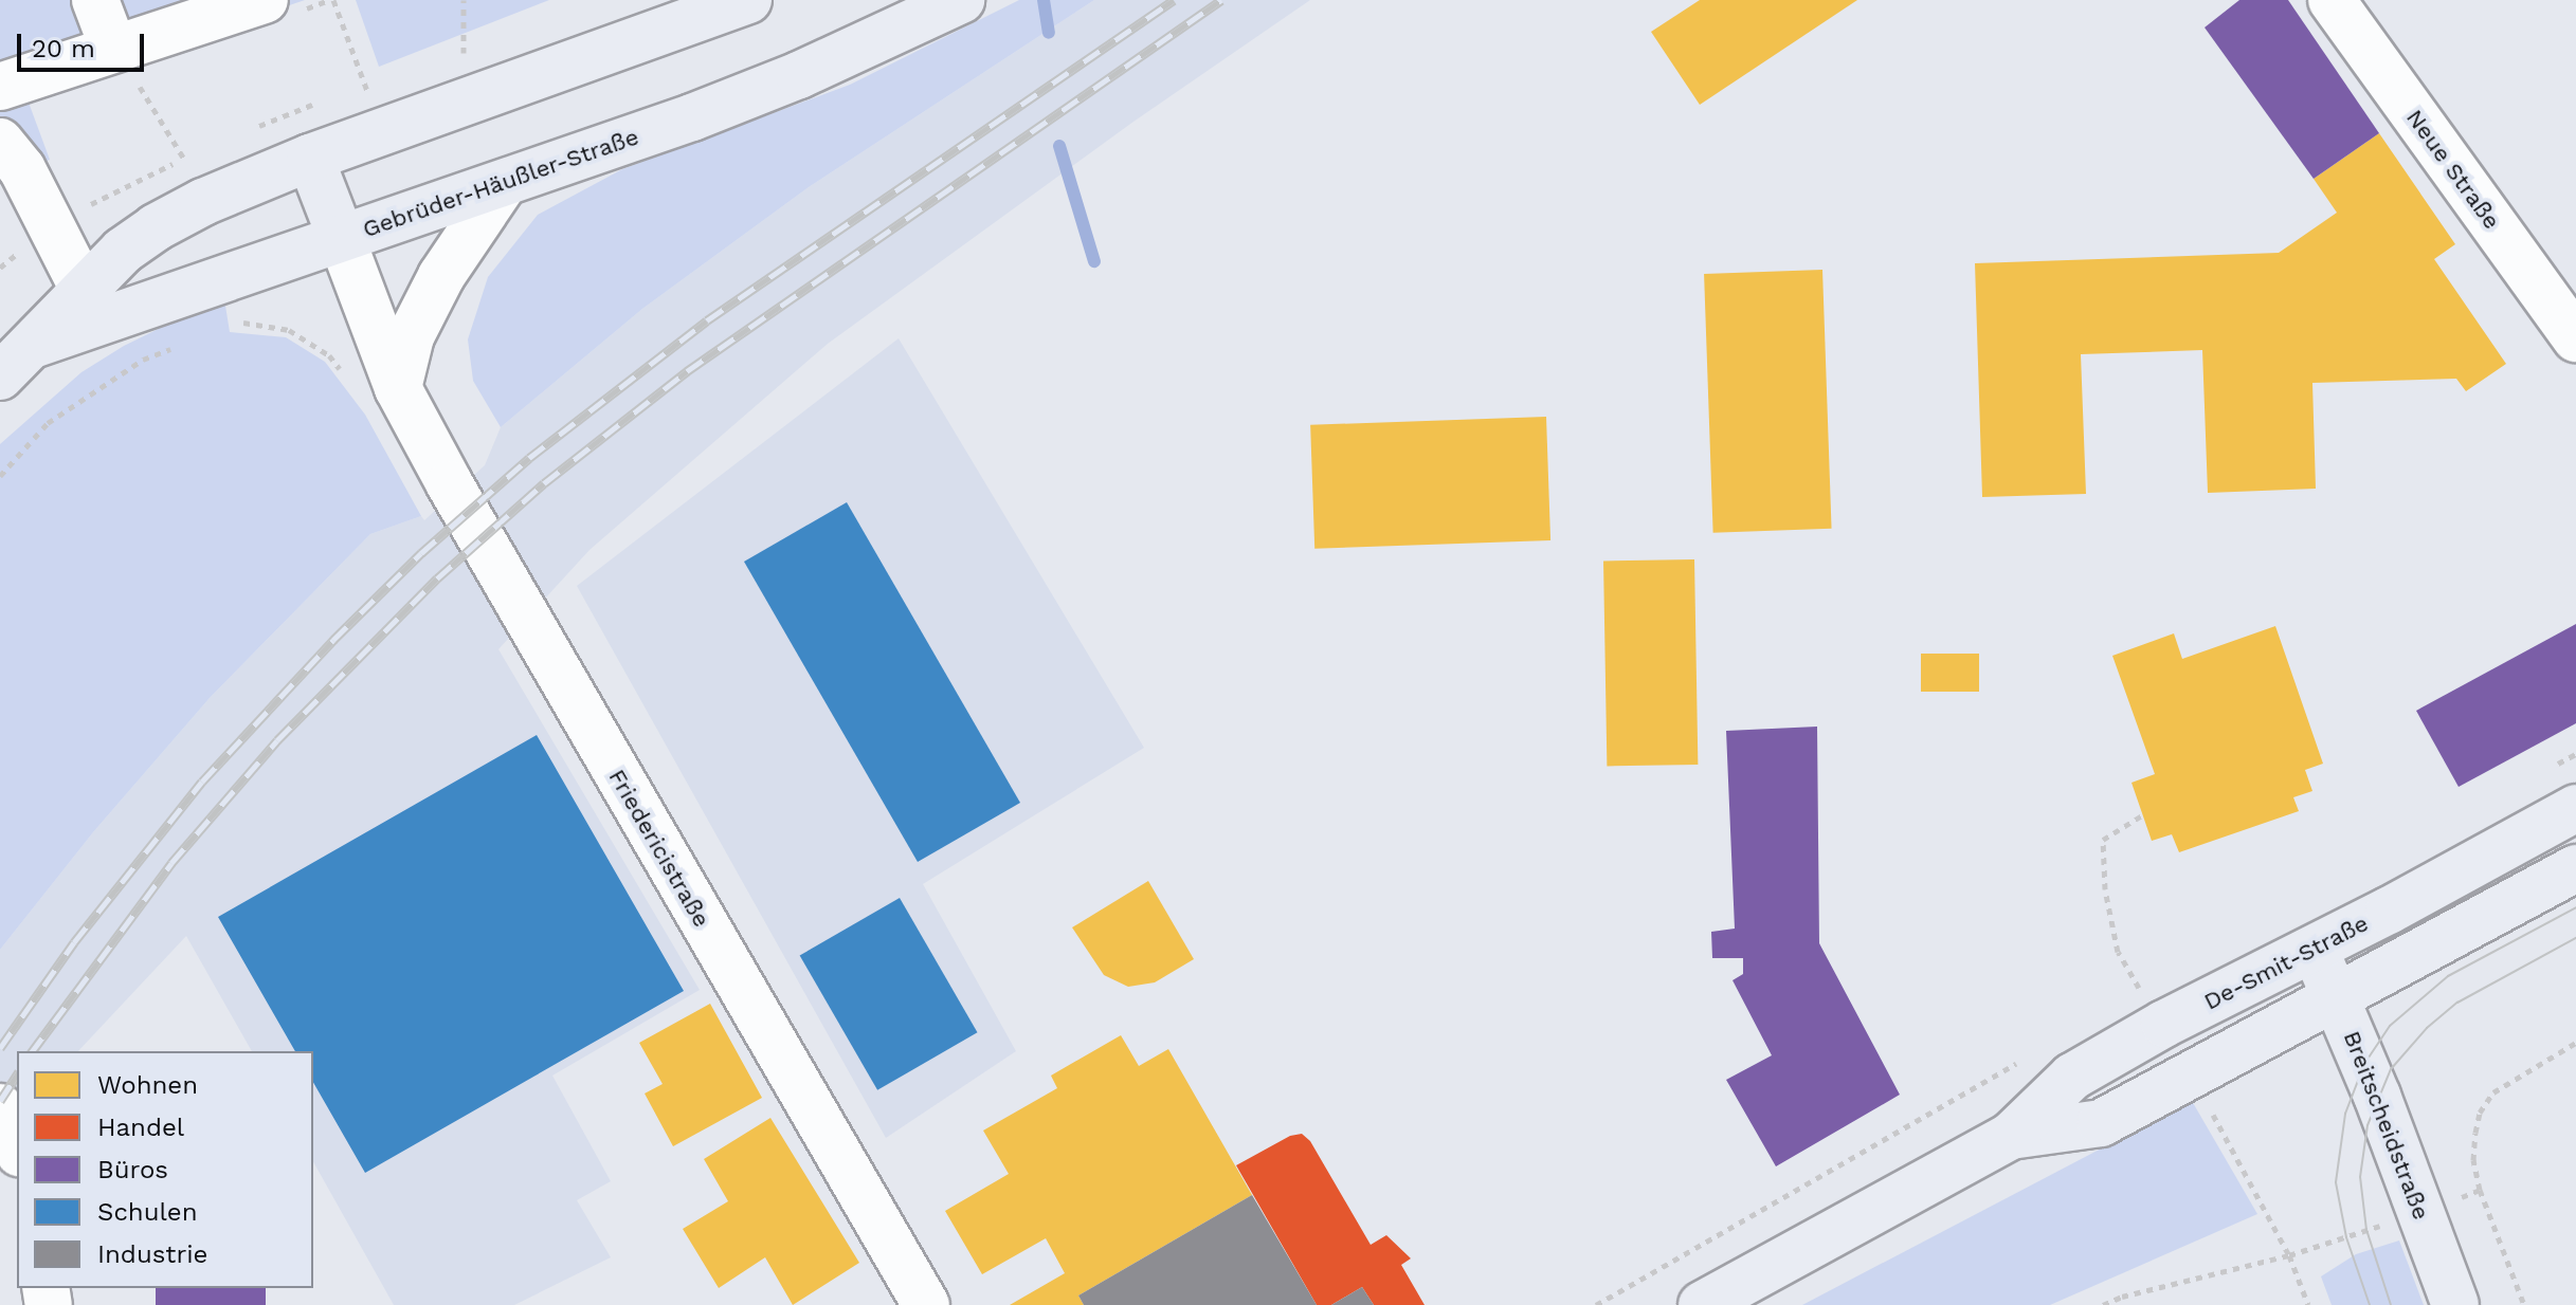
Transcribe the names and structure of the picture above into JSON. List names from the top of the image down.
{
  "streets": {
    "main road": ["Gebrüder-Häußler-Straße", "De-Smit-Straße", "Breitscheidstraße"],
    "street": ["Neue Straße", "Friedericistraße"]
  },
  "crossings": [
    ["Gebrüder-Häußler-Straße", "Friedericistraße"],
    ["De-Smit-Straße", "Breitscheidstraße"]
  ],
  "legend": [
    "Wohnen",
    "Handel",
    "Büros",
    "Schulen",
    "Industrie"
  ],
  "scale_bar": "20 m"
}
